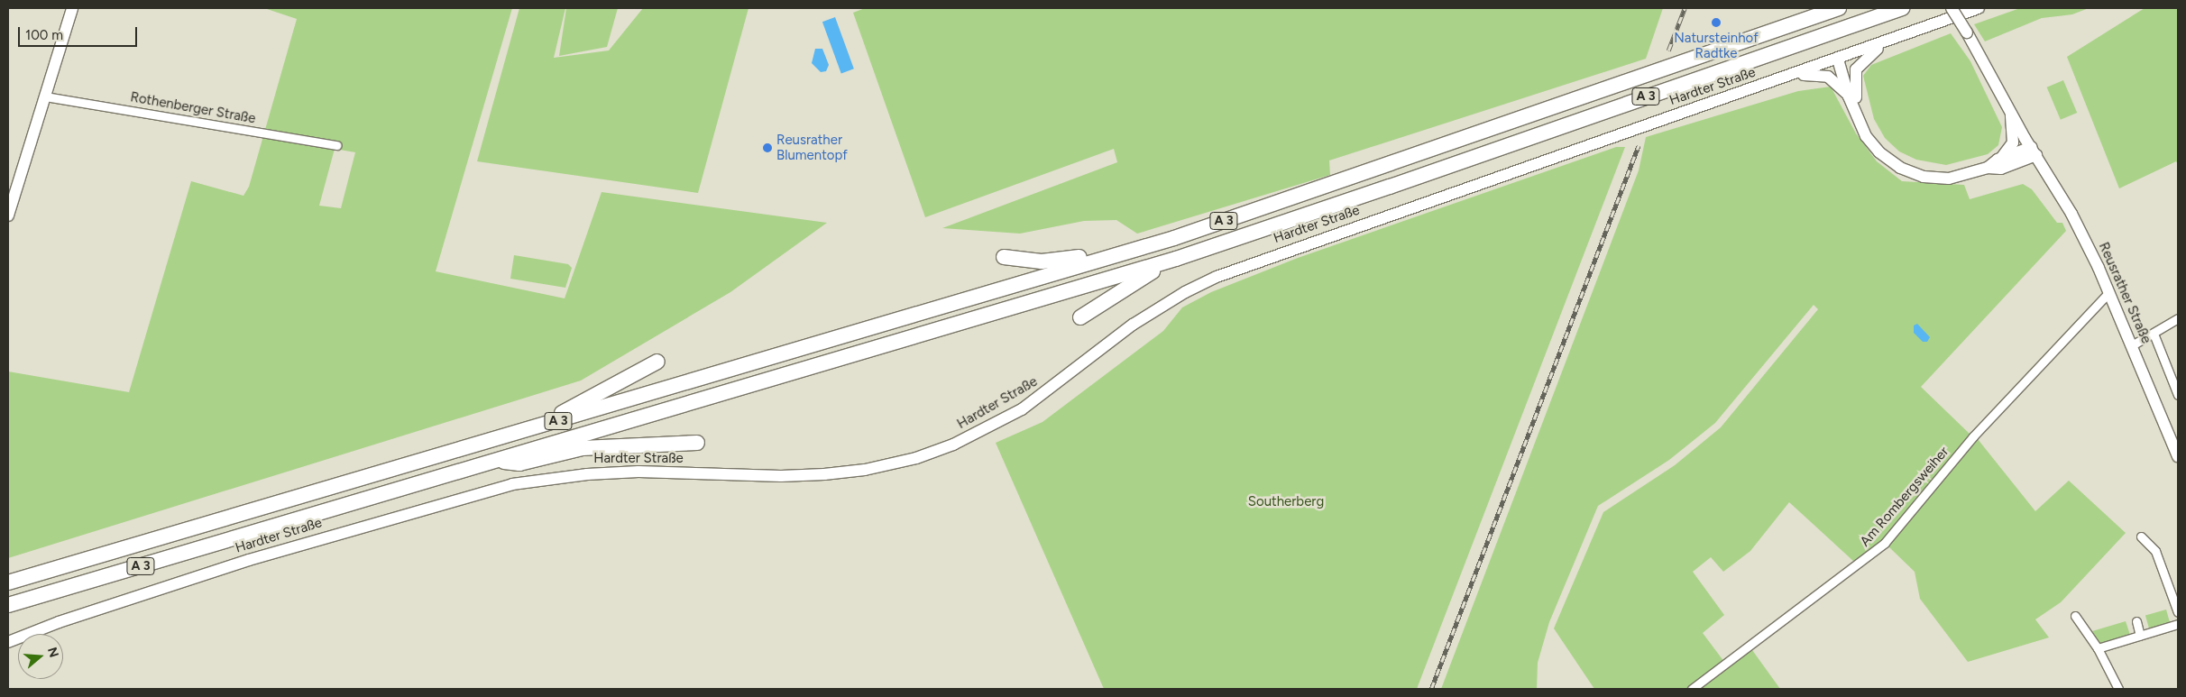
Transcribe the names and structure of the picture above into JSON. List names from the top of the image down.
{
  "streets": {
    "highway": ["A 3"],
    "main road": ["Hardter Straße", "Reusrather Straße"],
    "street": ["Rothenberger Straße", "Am Rombergsweiher"]
  },
  "crossings": [
    ["Reusrather Straße", "Am Rombergsweiher"]
  ],
  "parks": ["Southerberg"],
  "places": ["Natursteinhof Radtke", "Reusrather Blumentopf"],
  "scale_bar": "100 m",
  "north": "right"
}
